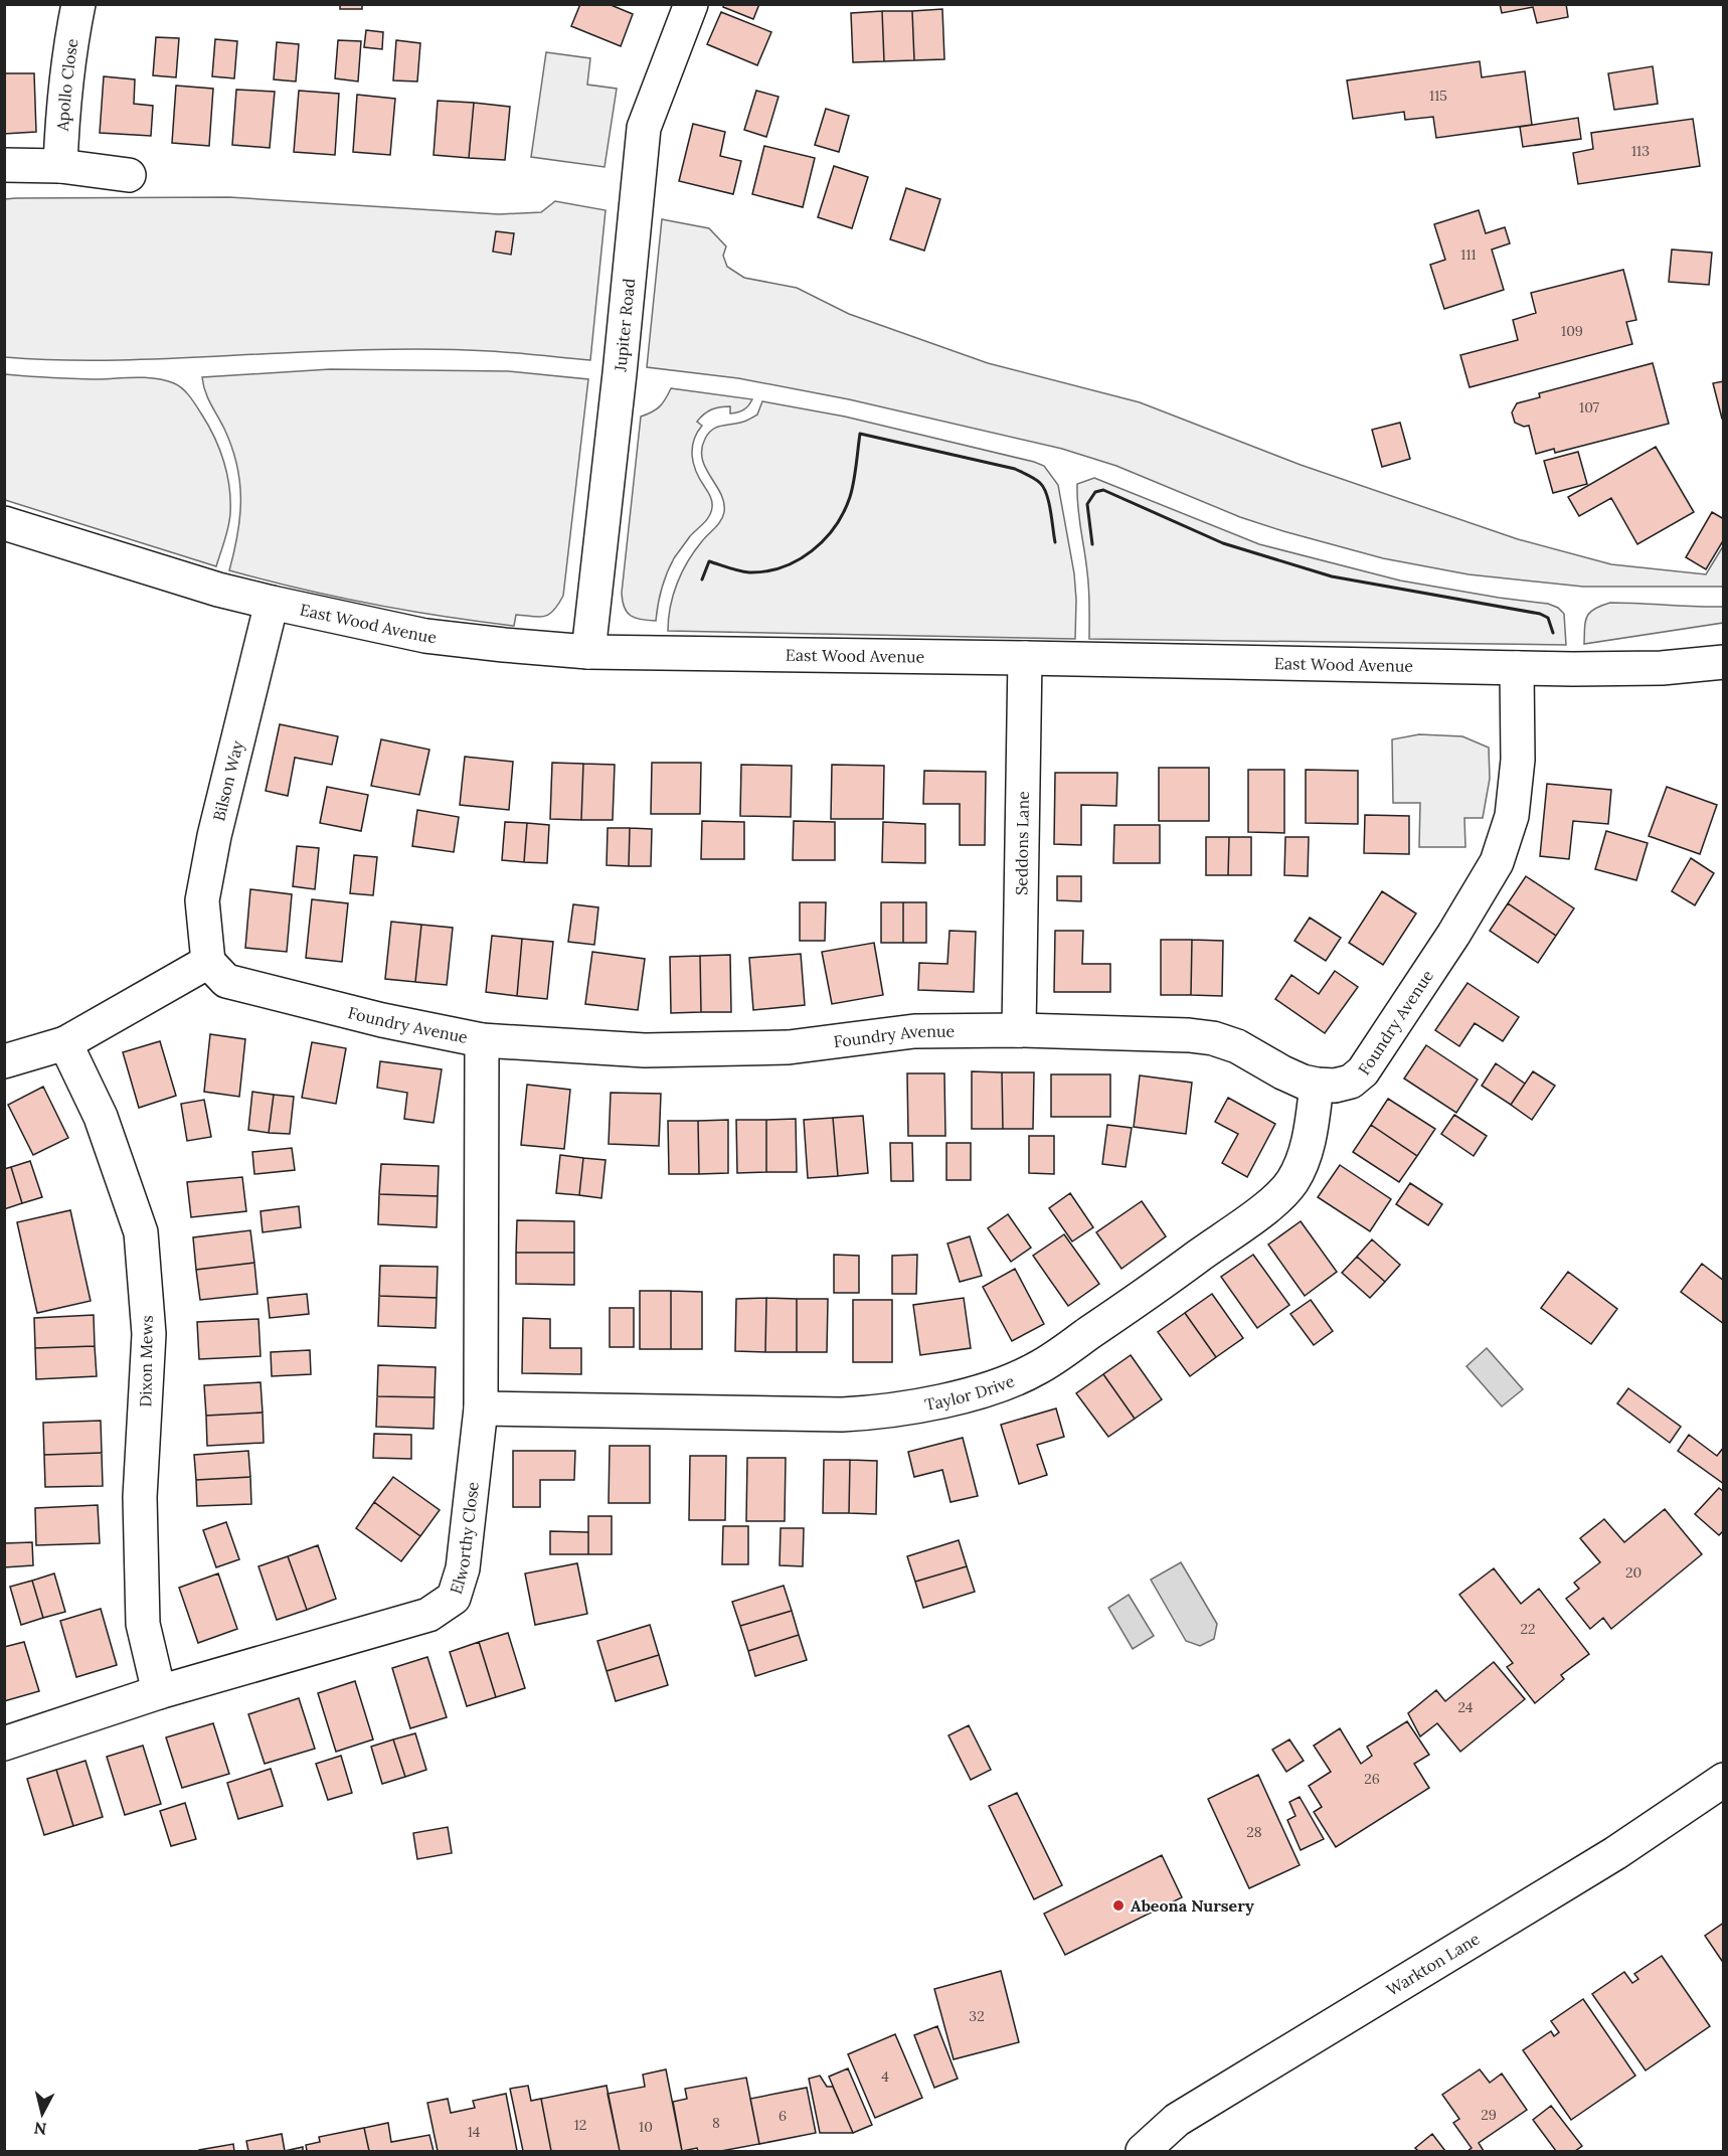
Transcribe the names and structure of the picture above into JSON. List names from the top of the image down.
{
  "streets": {
    "street": [
      "Apollo Close",
      "Jupiter Road",
      "East Wood Avenue",
      "Bilson Way",
      "Seddons Lane",
      "Foundry Avenue",
      "Dixon Mews",
      "Taylor Drive",
      "Elworthy Close",
      "Warkton Lane"
    ]
  },
  "crossings": [
    ["Jupiter Road", "East Wood Avenue"],
    ["East Wood Avenue", "Bilson Way"],
    ["East Wood Avenue", "Seddons Lane"],
    ["East Wood Avenue", "Foundry Avenue"],
    ["Bilson Way", "Foundry Avenue"],
    ["Seddons Lane", "Foundry Avenue"],
    ["Foundry Avenue", "Taylor Drive"],
    ["Foundry Avenue", "Elworthy Close"],
    ["Dixon Mews", "Elworthy Close"],
    ["Taylor Drive", "Elworthy Close"]
  ],
  "places": ["Abeona Nursery"],
  "house_numbers": [
    "115",
    "113",
    "111",
    "109",
    "107",
    "20",
    "22",
    "24",
    "26",
    "28",
    "32",
    "4",
    "29",
    "6",
    "8",
    "12",
    "10",
    "14"
  ],
  "north": "bottom"
}
